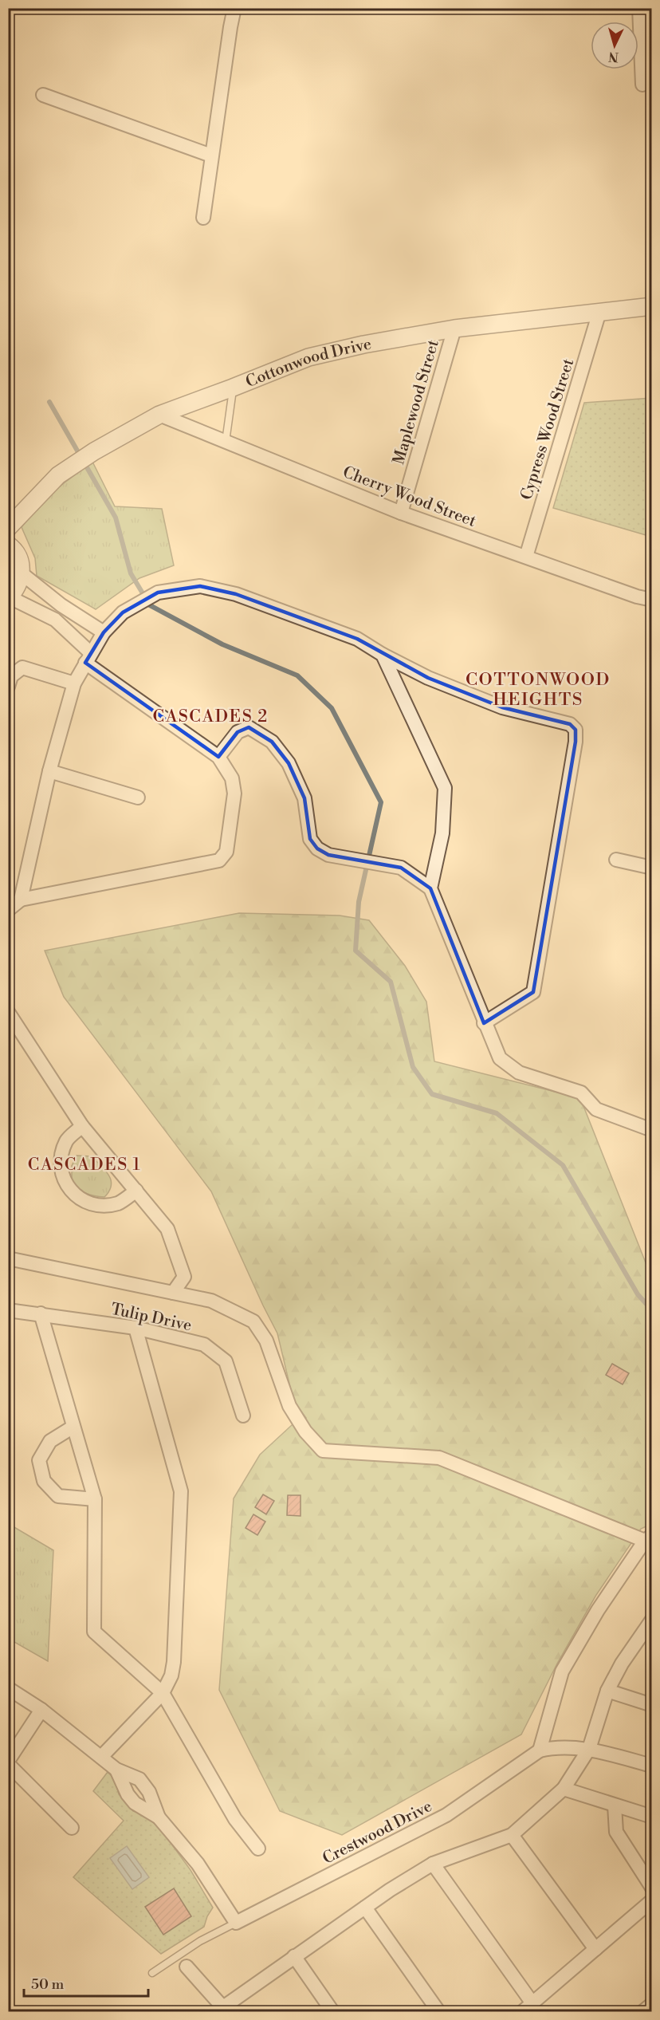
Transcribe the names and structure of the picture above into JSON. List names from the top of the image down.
{
  "streets": {
    "street": [
      "Cottonwood Drive",
      "Maplewood Street",
      "Cypress Wood Street",
      "Cherry Wood Street",
      "Tulip Drive",
      "Crestwood Drive"
    ]
  },
  "crossings": [
    ["Cottonwood Drive", "Maplewood Street"],
    ["Cottonwood Drive", "Cypress Wood Street"],
    ["Cottonwood Drive", "Cherry Wood Street"],
    ["Maplewood Street", "Cherry Wood Street"],
    ["Cypress Wood Street", "Cherry Wood Street"]
  ],
  "districts": ["COTTONWOOD HEIGHTS", "CASCADES 2", "CASCADES 1"],
  "scale_bar": "50 m",
  "north": "bottom"
}
